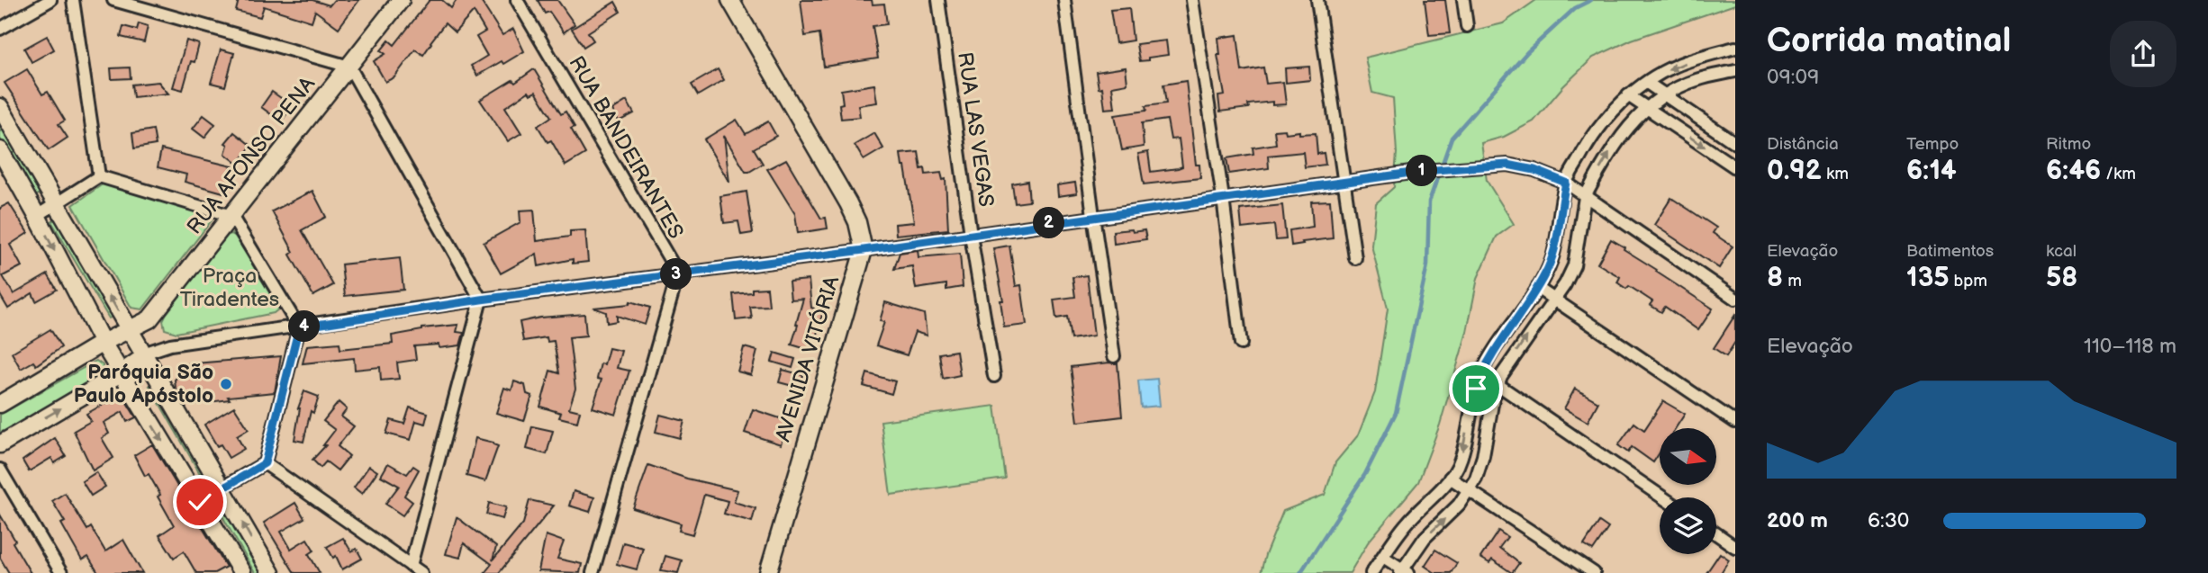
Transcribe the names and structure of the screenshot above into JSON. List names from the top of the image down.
{
  "streets": {
    "street": [
      "RUA LAS VEGAS",
      "RUA BANDEIRANTES",
      "RUA AFONSO PENA",
      "AVENIDA VITÓRIA"
    ]
  },
  "parks": ["Praça Tiradentes"],
  "places": ["Paróquia São Paulo Apóstolo"],
  "north": "right",
  "page": {
    "heading": ["Corrida matinal", "09:09"],
    "stats": [
      ["Distância", "0.92 km"],
      ["Tempo", "6:14"],
      ["Ritmo", "6:46 /km"],
      ["Elevação", "8 m"],
      ["Batimentos", "135 bpm"],
      ["kcal", "58"]
    ],
    "pins": [
      "1",
      "2",
      "3",
      "4"
    ],
    "chart": ["Elevação", "110–118 m"],
    "list": [
      {
        "name": "200 m",
        "note": "6:30"
      }
    ]
  }
}
